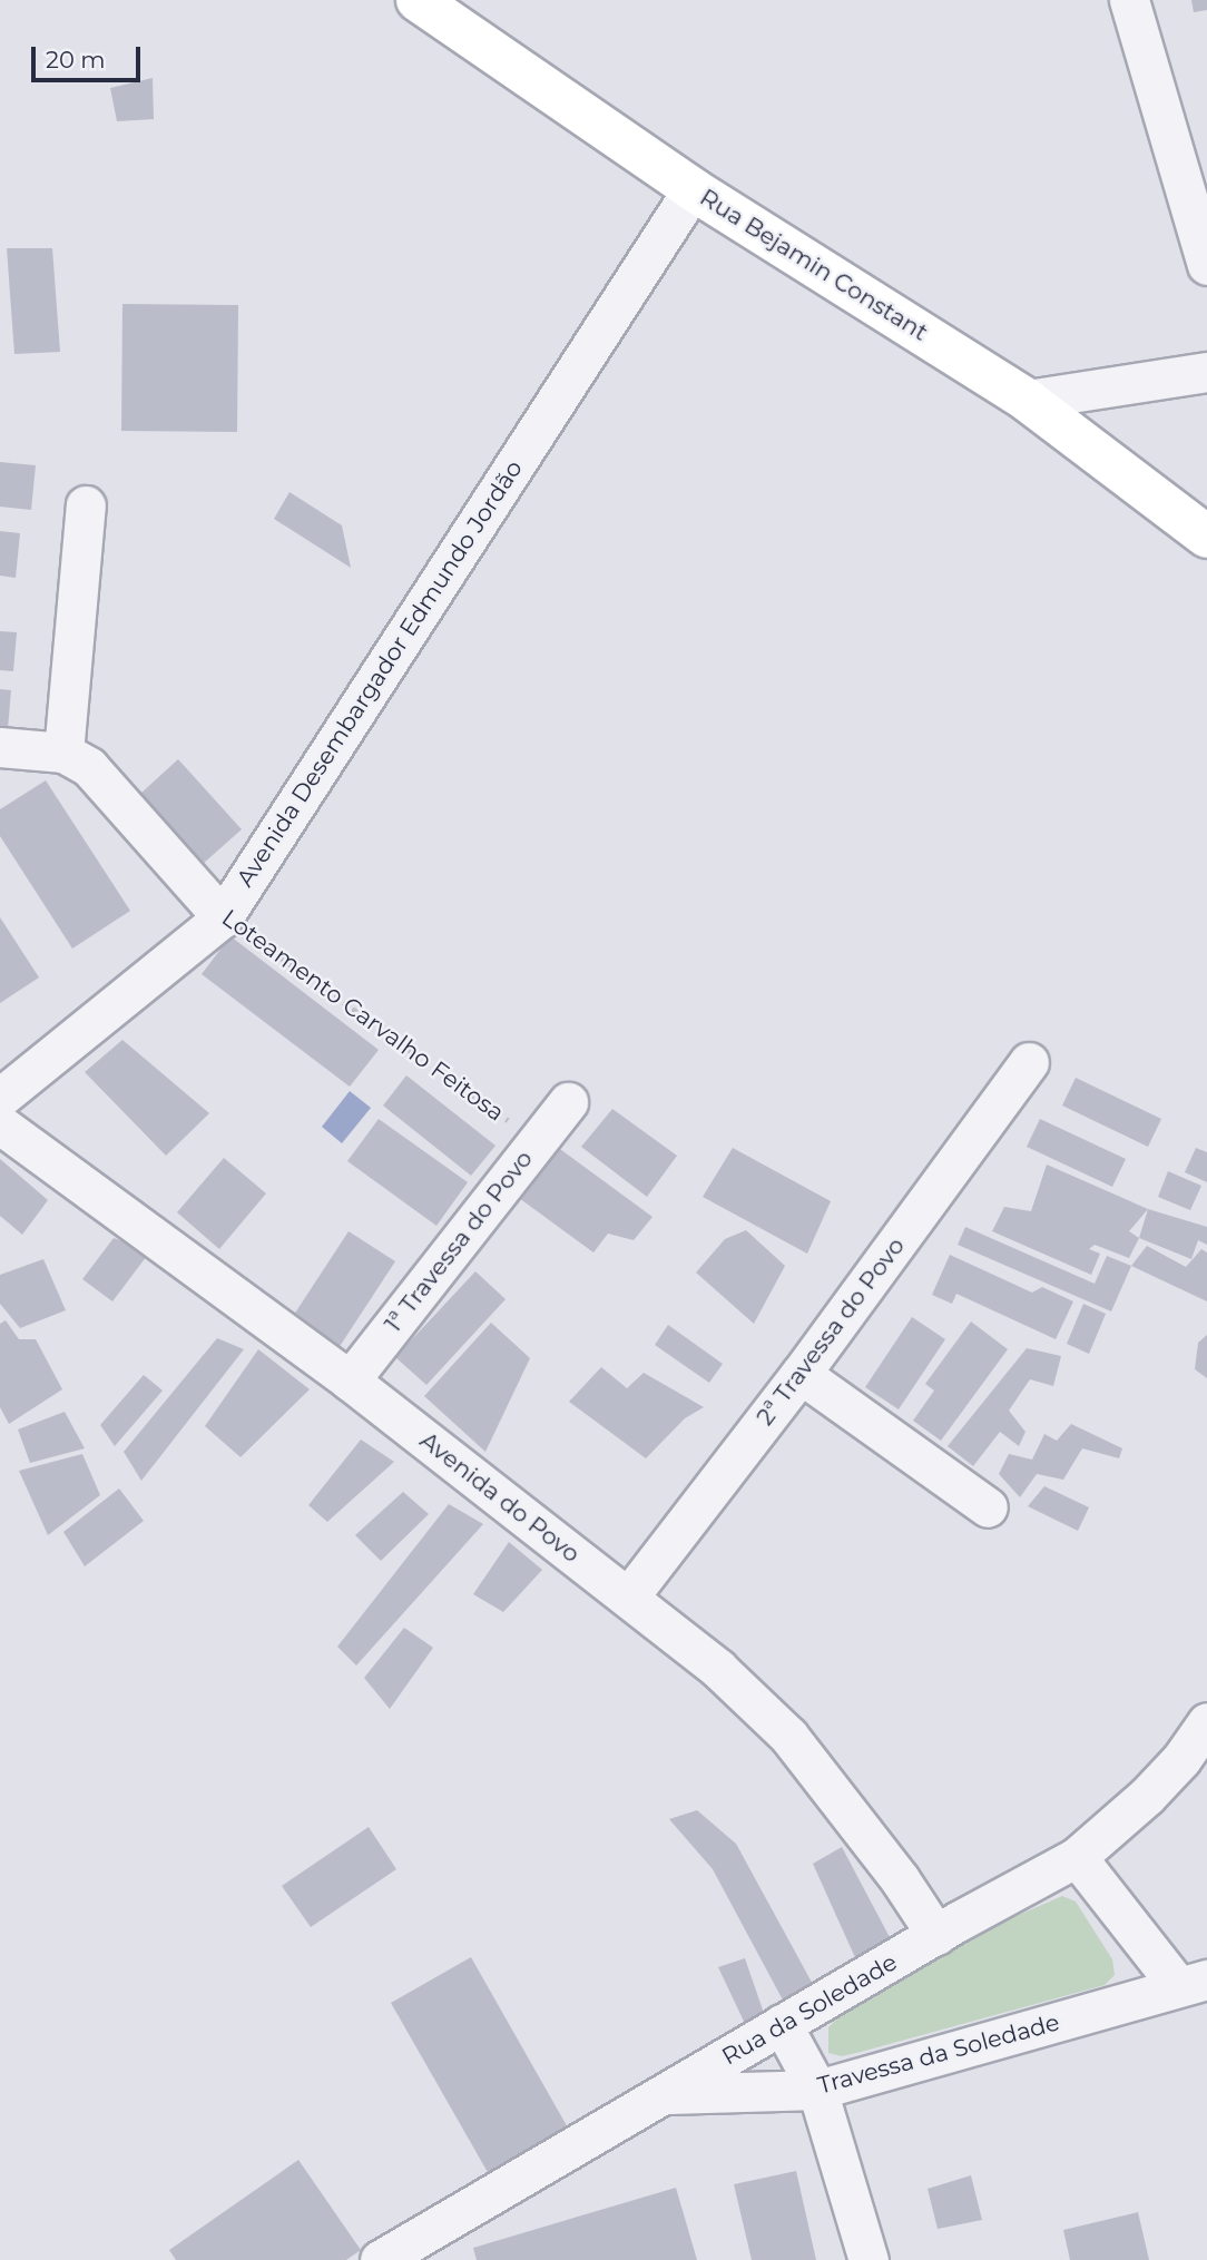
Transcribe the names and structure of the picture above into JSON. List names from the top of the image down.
{
  "streets": {
    "street": [
      "Rua Bejamin Constant",
      "Avenida Desembargador Edmundo Jordão",
      "Loteamento Carvalho Feitosa",
      "1ª Travessa do Povo",
      "2ª Travessa do Povo",
      "Avenida do Povo",
      "Rua da Soledade",
      "Travessa da Soledade"
    ]
  },
  "crossings": [
    ["Rua Bejamin Constant", "Avenida Desembargador Edmundo Jordão"],
    ["Avenida Desembargador Edmundo Jordão", "Loteamento Carvalho Feitosa"],
    ["Loteamento Carvalho Feitosa", "1ª Travessa do Povo"],
    ["1ª Travessa do Povo", "Avenida do Povo"],
    ["2ª Travessa do Povo", "Avenida do Povo"],
    ["Avenida do Povo", "Rua da Soledade"],
    ["Rua da Soledade", "Travessa da Soledade"]
  ],
  "scale_bar": "20 m"
}
